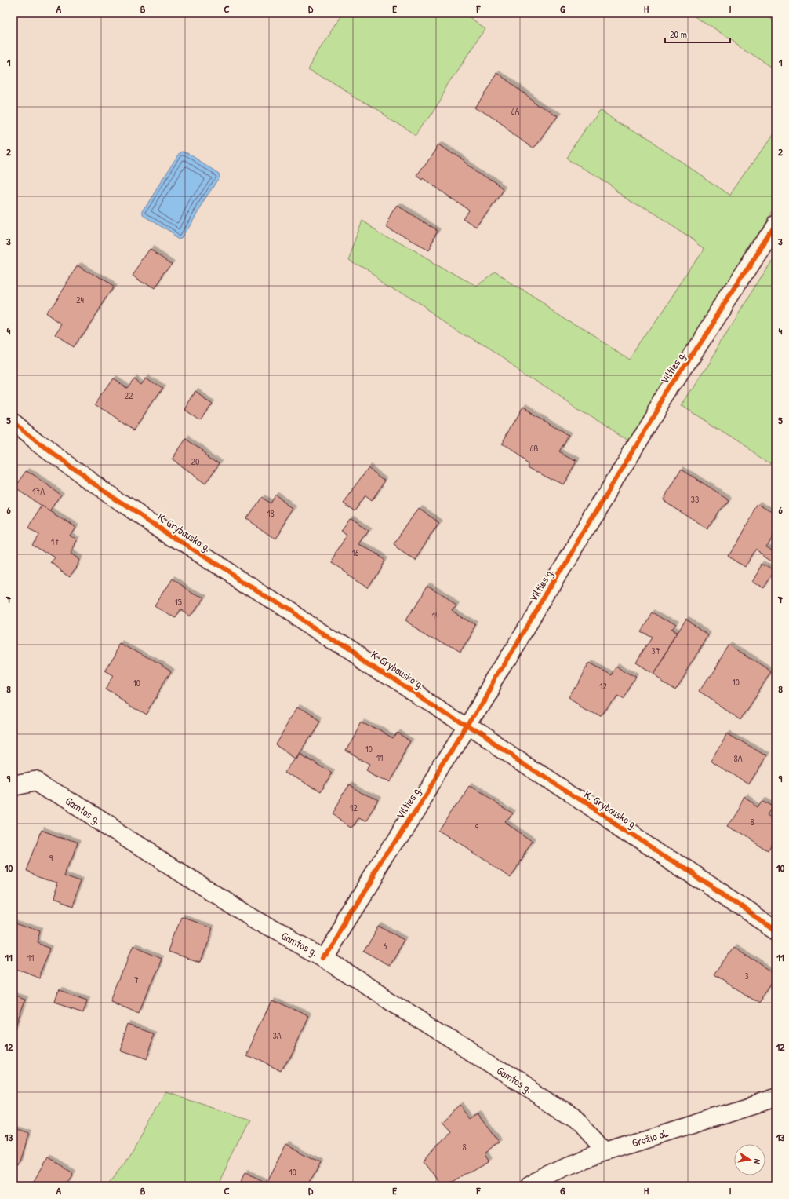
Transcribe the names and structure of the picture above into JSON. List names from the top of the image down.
{
  "streets": {
    "street": [
      "Vilties g.",
      "K. Grybausko g.",
      "Gamtos g.",
      "Grožio al."
    ]
  },
  "crossings": [
    ["Vilties g.", "K. Grybausko g."],
    ["Vilties g.", "Gamtos g."],
    ["Gamtos g.", "Grožio al."]
  ],
  "house_numbers": [
    "6A",
    "24",
    "22",
    "6B",
    "20",
    "17A",
    "33",
    "18",
    "17",
    "16",
    "15",
    "14",
    "37",
    "10",
    "10",
    "12",
    "10",
    "11",
    "8A",
    "12",
    "8",
    "9",
    "9",
    "6",
    "11",
    "3",
    "7",
    "3A",
    "8",
    "10"
  ],
  "scale_bar": "20 m",
  "north": "right",
  "grid": {
    "columns": [
      "A",
      "B",
      "C",
      "D",
      "E",
      "F",
      "G",
      "H",
      "I"
    ],
    "rows": [
      "1",
      "2",
      "3",
      "4",
      "5",
      "6",
      "7",
      "8",
      "9",
      "10",
      "11",
      "12",
      "13"
    ]
  }
}
